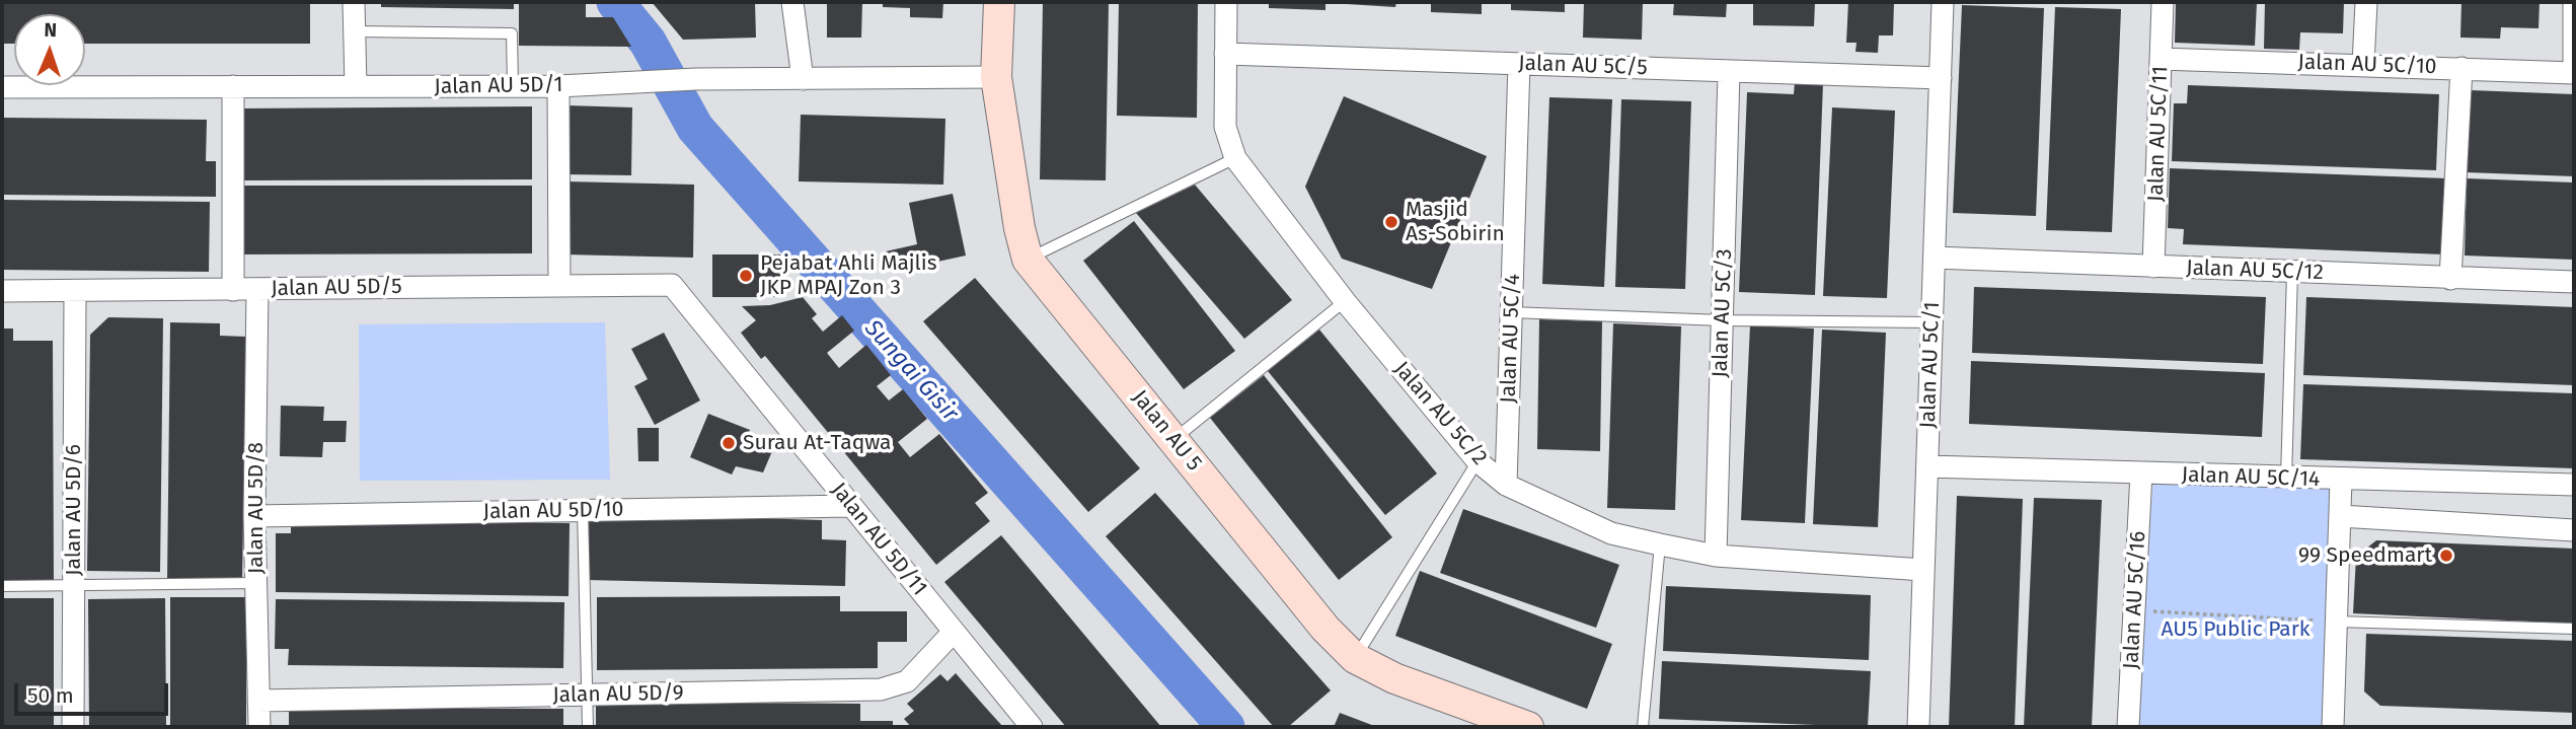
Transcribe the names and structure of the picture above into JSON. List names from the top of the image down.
{
  "streets": {
    "main road": ["Jalan AU 5"],
    "street": [
      "Jalan AU 5C/10",
      "Jalan AU 5C/5",
      "Jalan AU 5D/1",
      "Jalan AU 5C/11",
      "Jalan AU 5C/12",
      "Jalan AU 5D/5",
      "Jalan AU 5C/3",
      "Jalan AU 5C/4",
      "Jalan AU 5C/1",
      "Jalan AU 5C/2",
      "Jalan AU 5C/14",
      "Jalan AU 5D/8",
      "Jalan AU 5D/6",
      "Jalan AU 5D/10",
      "Jalan AU 5D/11",
      "Jalan AU 5C/16",
      "Jalan AU 5D/9"
    ]
  },
  "crossings": [
    ["Jalan AU 5C/10", "Jalan AU 5C/11"],
    ["Jalan AU 5C/5", "Jalan AU 5C/3"],
    ["Jalan AU 5C/5", "Jalan AU 5C/4"],
    ["Jalan AU 5C/5", "Jalan AU 5C/1"],
    ["Jalan AU 5C/5", "Jalan AU 5C/2"],
    ["Jalan AU 5D/1", "Jalan AU 5"],
    ["Jalan AU 5C/11", "Jalan AU 5C/12"],
    ["Jalan AU 5C/12", "Jalan AU 5C/1"],
    ["Jalan AU 5D/5", "Jalan AU 5D/8"],
    ["Jalan AU 5D/5", "Jalan AU 5D/6"],
    ["Jalan AU 5D/5", "Jalan AU 5D/11"],
    ["Jalan AU 5C/3", "Jalan AU 5C/2"],
    ["Jalan AU 5C/4", "Jalan AU 5C/2"],
    ["Jalan AU 5C/1", "Jalan AU 5C/2"],
    ["Jalan AU 5C/1", "Jalan AU 5C/14"],
    ["Jalan AU 5C/14", "Jalan AU 5C/16"],
    ["Jalan AU 5D/8", "Jalan AU 5D/10"],
    ["Jalan AU 5D/8", "Jalan AU 5D/9"],
    ["Jalan AU 5D/10", "Jalan AU 5D/11"],
    ["Jalan AU 5D/11", "Jalan AU 5D/9"]
  ],
  "water": ["Sungai Gisir"],
  "parks": ["AU5 Public Park"],
  "places": [
    "Masjid As-Sobirin",
    "Pejabat Ahli Majlis JKP MPAJ Zon 3",
    "Surau At-Taqwa",
    "99 Speedmart"
  ],
  "scale_bar": "50 m",
  "north": "top"
}
